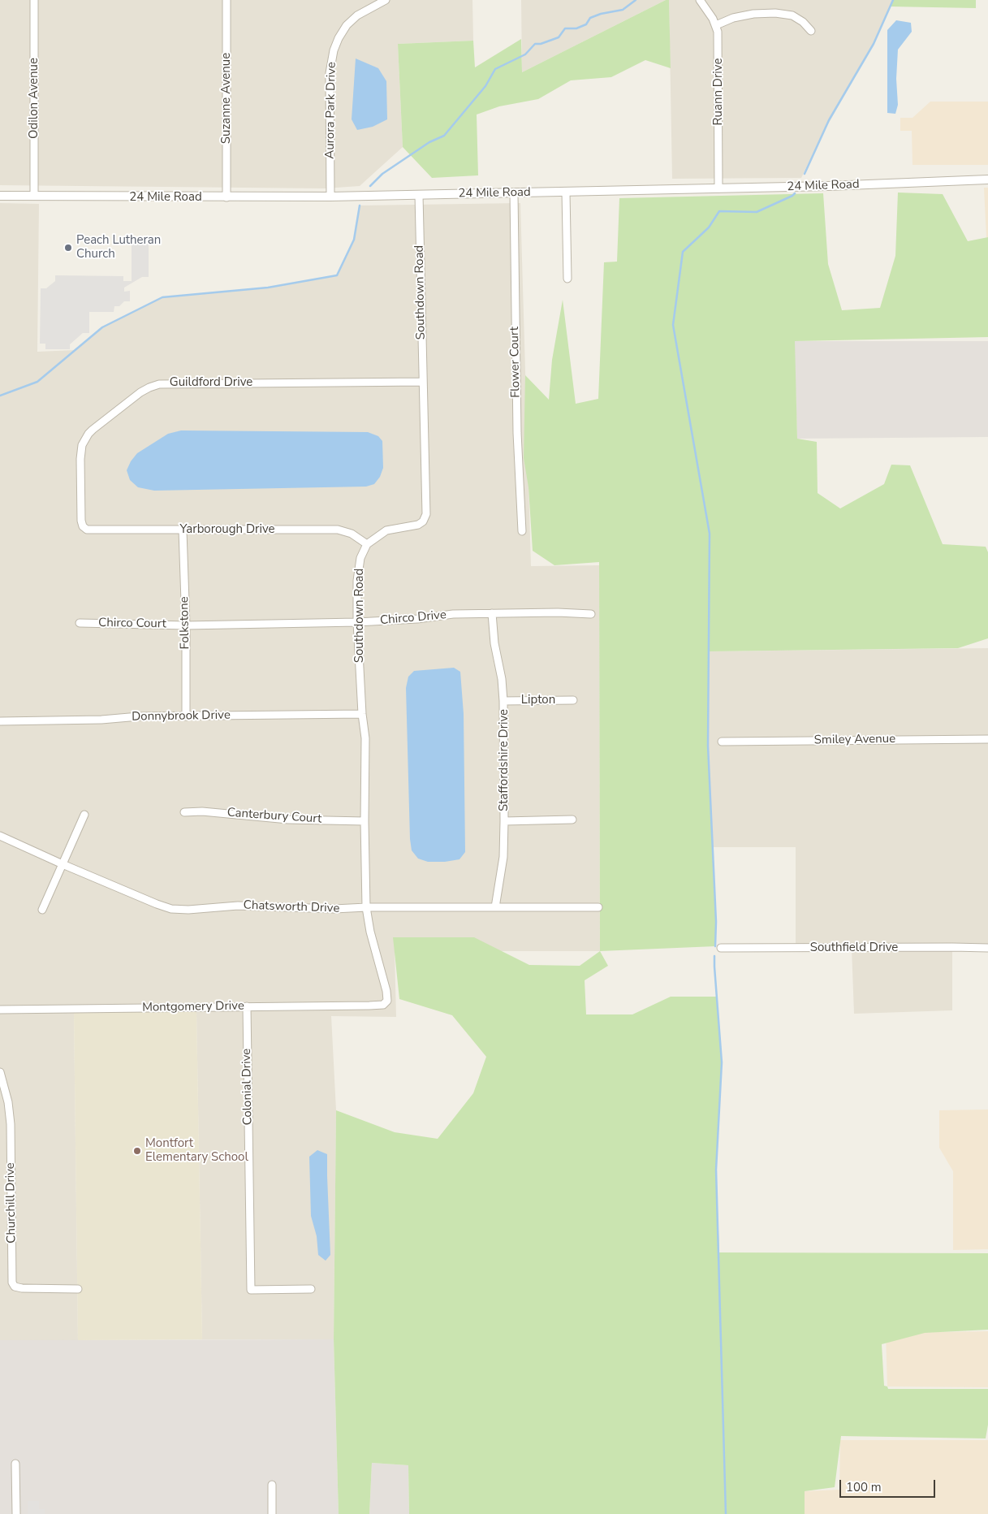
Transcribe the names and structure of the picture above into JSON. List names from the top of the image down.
{
  "streets": {
    "street": [
      "Ruann Drive",
      "Odilon Avenue",
      "Suzanne Avenue",
      "Aurora Park Drive",
      "24 Mile Road",
      "Southdown Road",
      "Flower Court",
      "Guildford Drive",
      "Yarborough Drive",
      "Chirco Drive",
      "Folkstone",
      "Chirco Court",
      "Lipton",
      "Donnybrook Drive",
      "Smiley Avenue",
      "Staffordshire Drive",
      "Canterbury Court",
      "Chatsworth Drive",
      "Southfield Drive",
      "Montgomery Drive",
      "Colonial Drive",
      "Churchill Drive"
    ]
  },
  "crossings": [
    ["Ruann Drive", "24 Mile Road"],
    ["Odilon Avenue", "24 Mile Road"],
    ["Suzanne Avenue", "24 Mile Road"],
    ["Aurora Park Drive", "24 Mile Road"],
    ["24 Mile Road", "Southdown Road"],
    ["24 Mile Road", "Flower Court"],
    ["Southdown Road", "Guildford Drive"],
    ["Southdown Road", "Yarborough Drive"],
    ["Southdown Road", "Chirco Drive"],
    ["Southdown Road", "Donnybrook Drive"],
    ["Southdown Road", "Canterbury Court"],
    ["Southdown Road", "Chatsworth Drive"],
    ["Southdown Road", "Montgomery Drive"],
    ["Guildford Drive", "Yarborough Drive"],
    ["Yarborough Drive", "Folkstone"],
    ["Chirco Drive", "Folkstone"],
    ["Chirco Drive", "Chirco Court"],
    ["Chirco Drive", "Staffordshire Drive"],
    ["Folkstone", "Chirco Court"],
    ["Folkstone", "Donnybrook Drive"],
    ["Lipton", "Staffordshire Drive"],
    ["Staffordshire Drive", "Chatsworth Drive"],
    ["Montgomery Drive", "Colonial Drive"]
  ],
  "places": ["Peach Lutheran Church", "Montfort Elementary School"],
  "scale_bar": "100 m"
}
